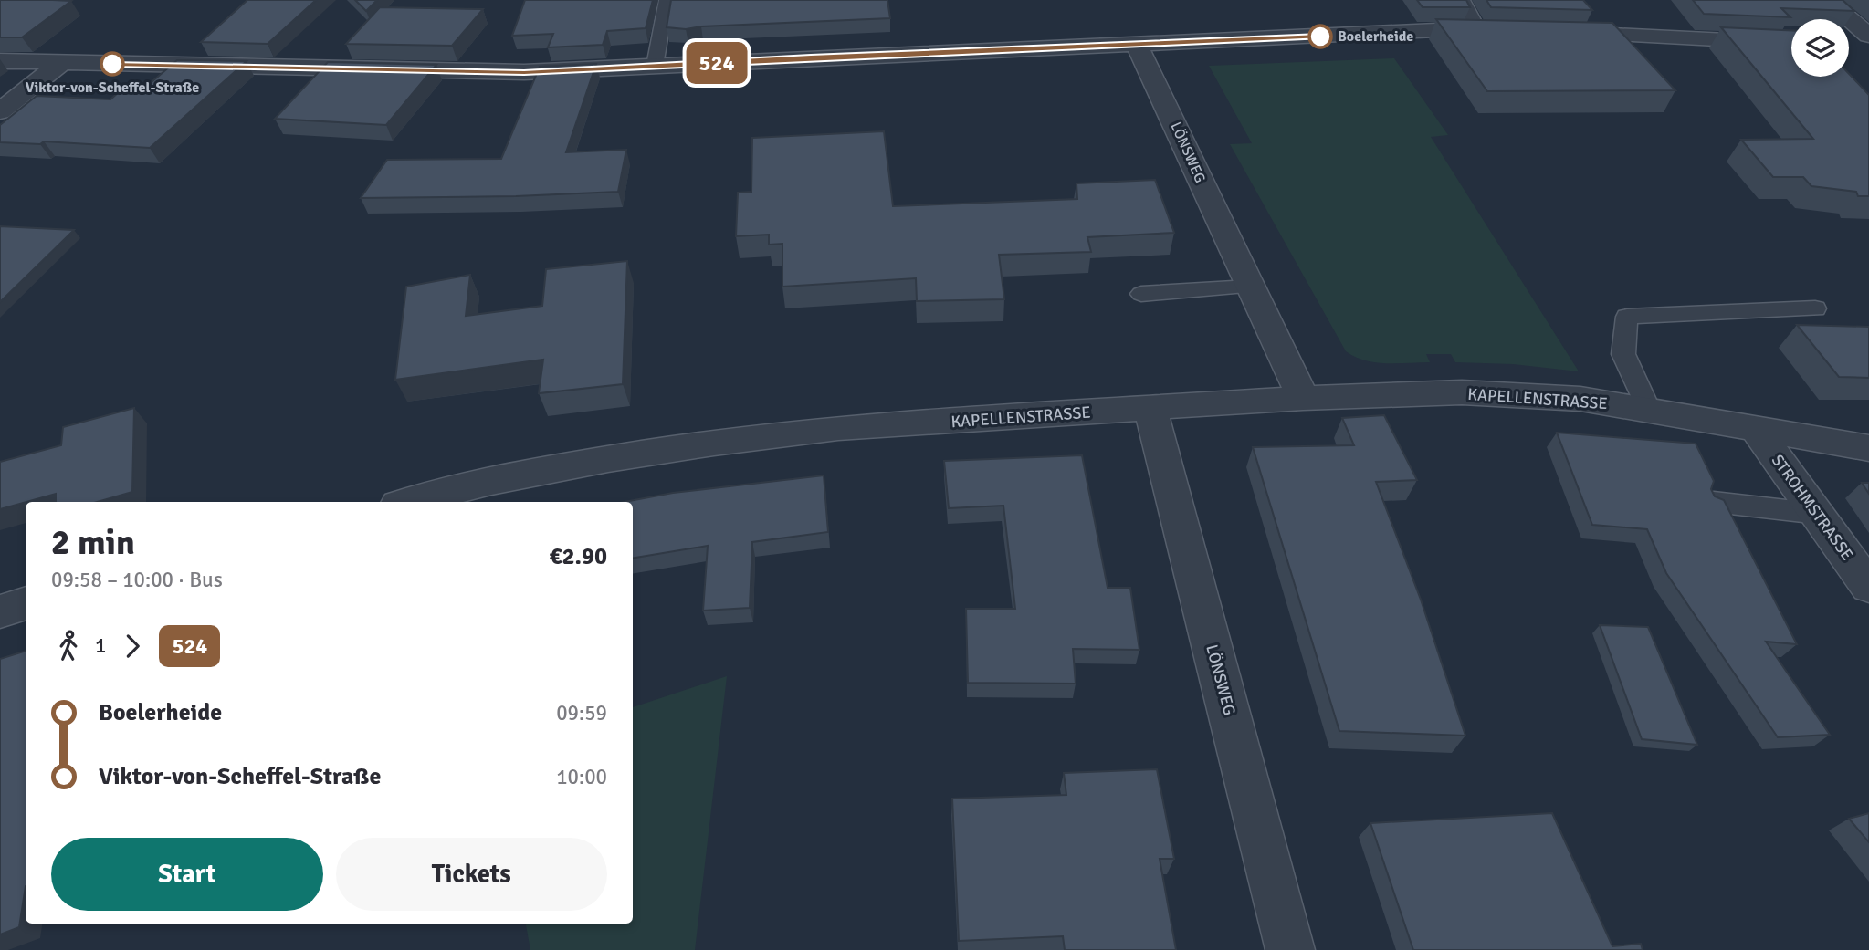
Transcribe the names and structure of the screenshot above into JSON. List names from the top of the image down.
{
  "streets": {
    "street": ["LÖNSWEG", "KAPELLENSTRASSE", "STROHMSTRASSE"]
  },
  "crossings": [
    ["LÖNSWEG", "KAPELLENSTRASSE"],
    ["KAPELLENSTRASSE", "STROHMSTRASSE"]
  ],
  "places": ["Boelerheide", "Viktor-von-Scheffel-Straße"],
  "lines": ["bus line 524"],
  "page": {
    "on_map": "524",
    "heading": ["2 min", "09:58 – 10:00 · Bus", "€2.90"],
    "legs": ["1", "524"],
    "list": [
      {
        "name": "Boelerheide",
        "value": "09:59"
      },
      {
        "name": "Viktor-von-Scheffel-Straße",
        "value": "10:00"
      }
    ],
    "buttons": ["Start", "Tickets"]
  }
}
